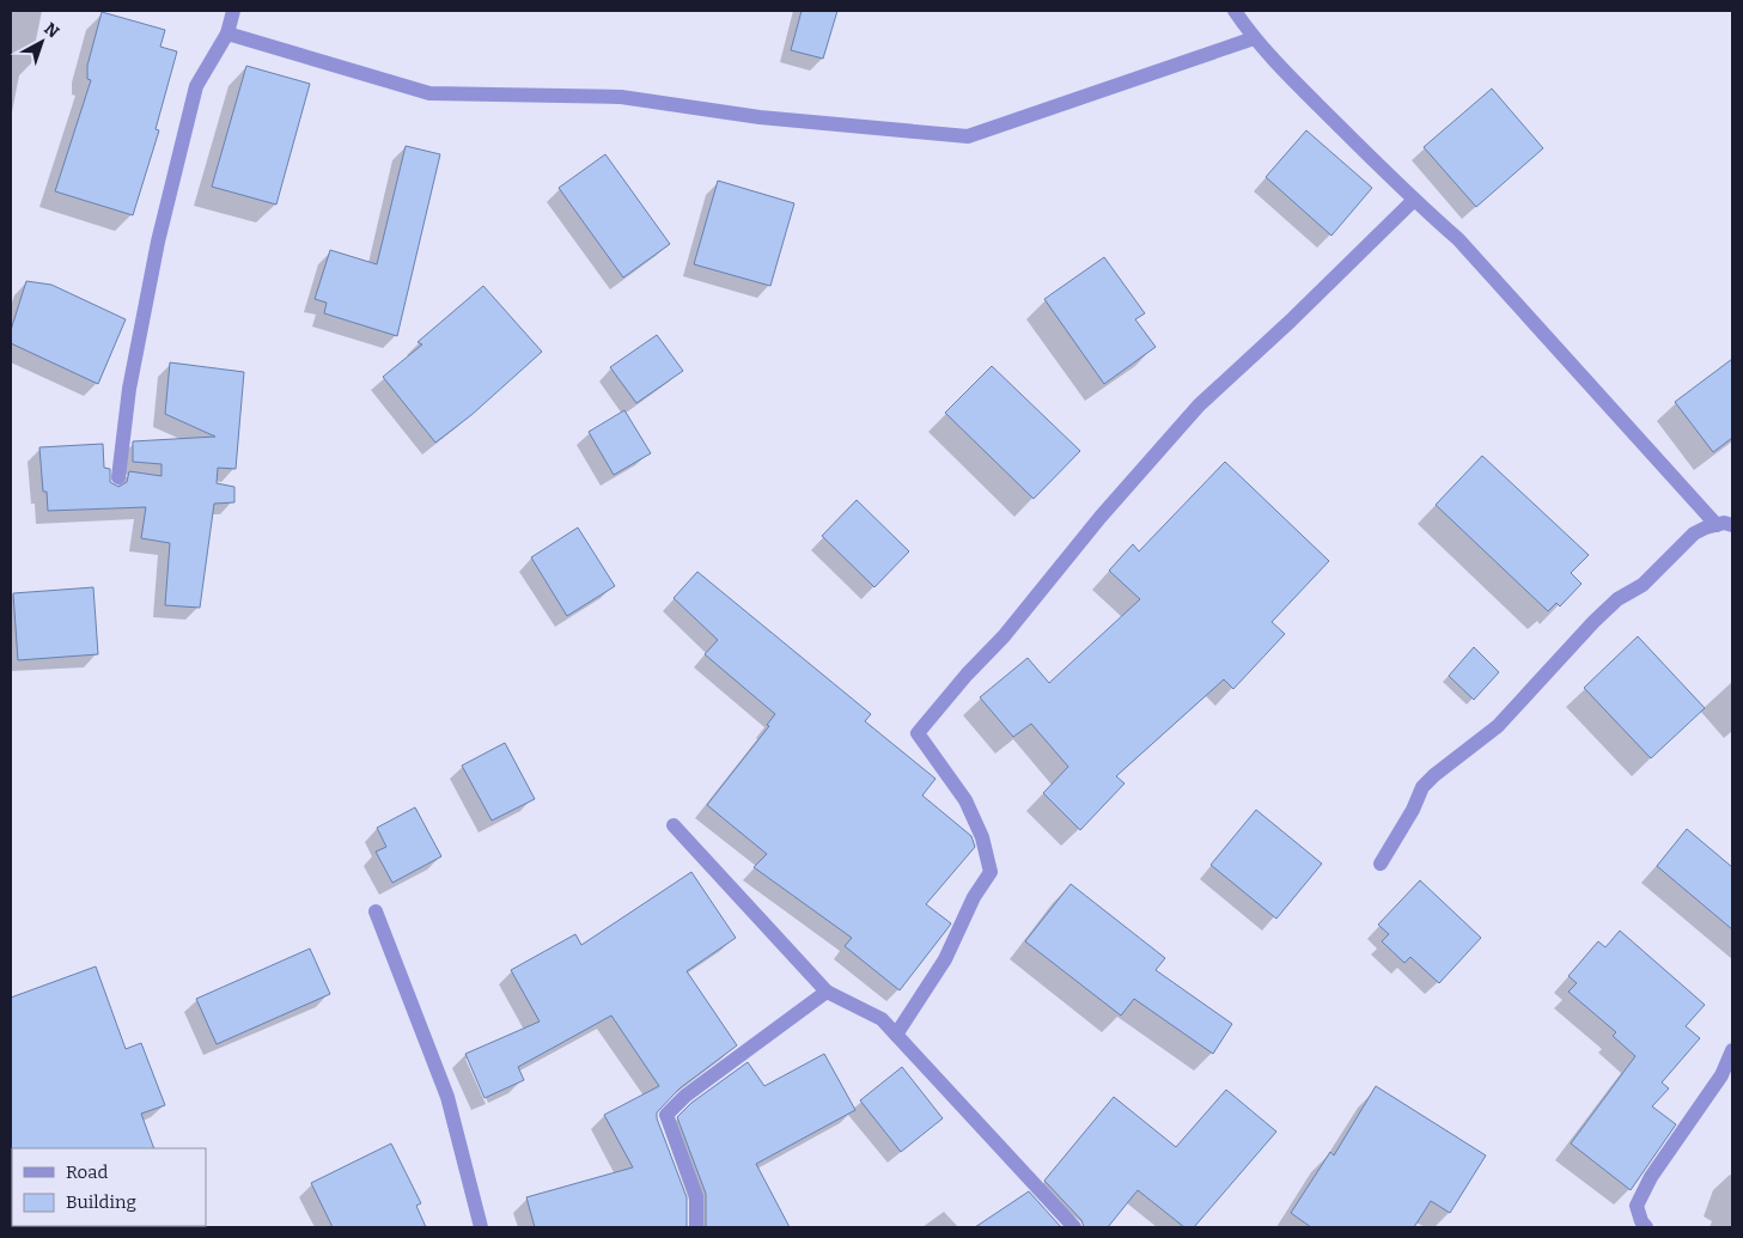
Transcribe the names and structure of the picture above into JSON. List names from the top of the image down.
{
  "legend": ["Road", "Building"],
  "north": "top right"
}
